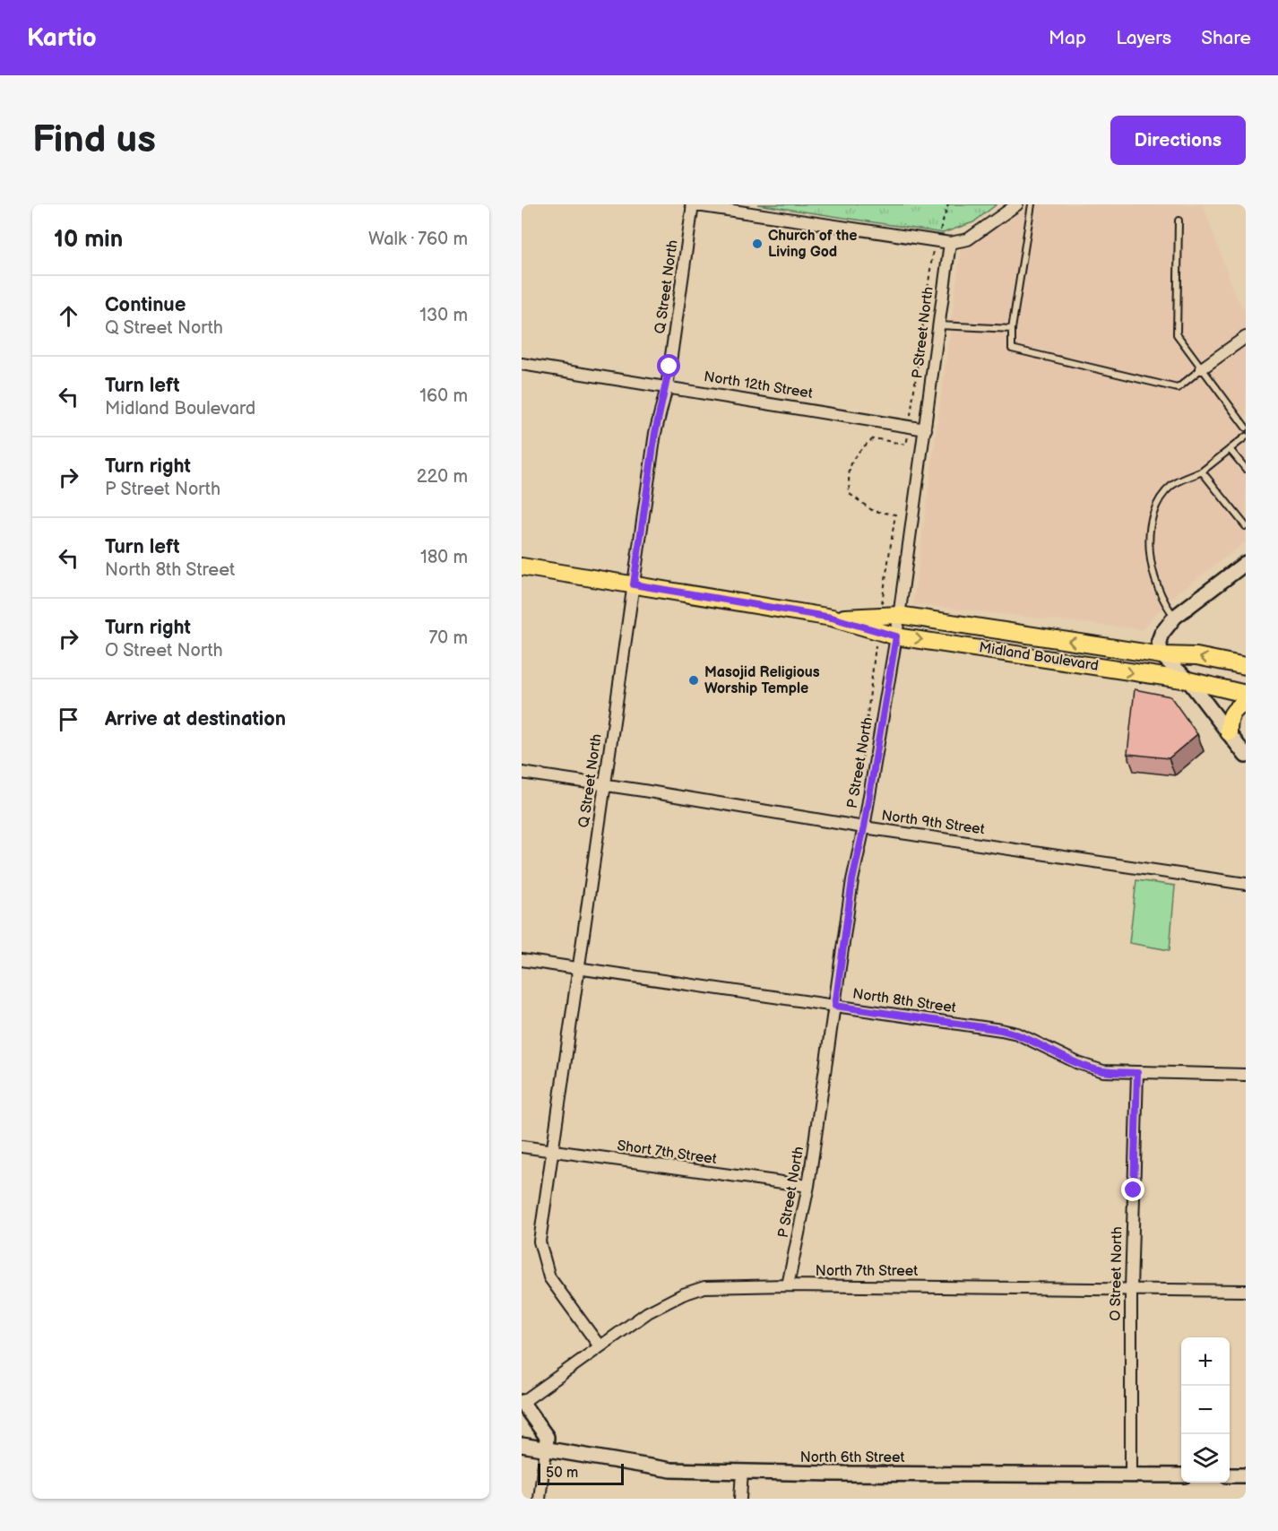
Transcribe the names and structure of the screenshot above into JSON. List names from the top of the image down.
{
  "streets": {
    "main road": ["Midland Boulevard"],
    "street": [
      "Q Street North",
      "P Street North",
      "North 12th Street",
      "North 9th Street",
      "North 8th Street",
      "Short 7th Street",
      "North 7th Street",
      "O Street North",
      "North 6th Street"
    ]
  },
  "crossings": [
    ["Q Street North", "North 12th Street"],
    ["Q Street North", "Midland Boulevard"],
    ["Q Street North", "North 9th Street"],
    ["Q Street North", "North 8th Street"],
    ["Q Street North", "Short 7th Street"],
    ["Q Street North", "North 7th Street"],
    ["P Street North", "North 12th Street"],
    ["P Street North", "Midland Boulevard"],
    ["P Street North", "North 9th Street"],
    ["P Street North", "North 8th Street"],
    ["P Street North", "Short 7th Street"],
    ["P Street North", "North 7th Street"],
    ["North 8th Street", "O Street North"],
    ["North 7th Street", "O Street North"],
    ["O Street North", "North 6th Street"]
  ],
  "places": ["Church of the Living God", "Masojid Religious Worship Temple"],
  "scale_bar": "50 m",
  "page": {
    "header": "Kartio",
    "nav": ["Map", "Layers", "Share"],
    "buttons": "Directions",
    "title": "Find us",
    "heading": ["10 min", "Walk · 760 m"],
    "list": [
      ["Continue", "Q Street North", "130 m"],
      ["Turn left", "Midland Boulevard", "160 m"],
      ["Turn right", "P Street North", "220 m"],
      ["Turn left", "North 8th Street", "180 m"],
      ["Turn right", "O Street North", "70 m"],
      "Arrive at destination"
    ],
    "map_buttons": ["+", "−"],
    "scale": "50 m"
  }
}
